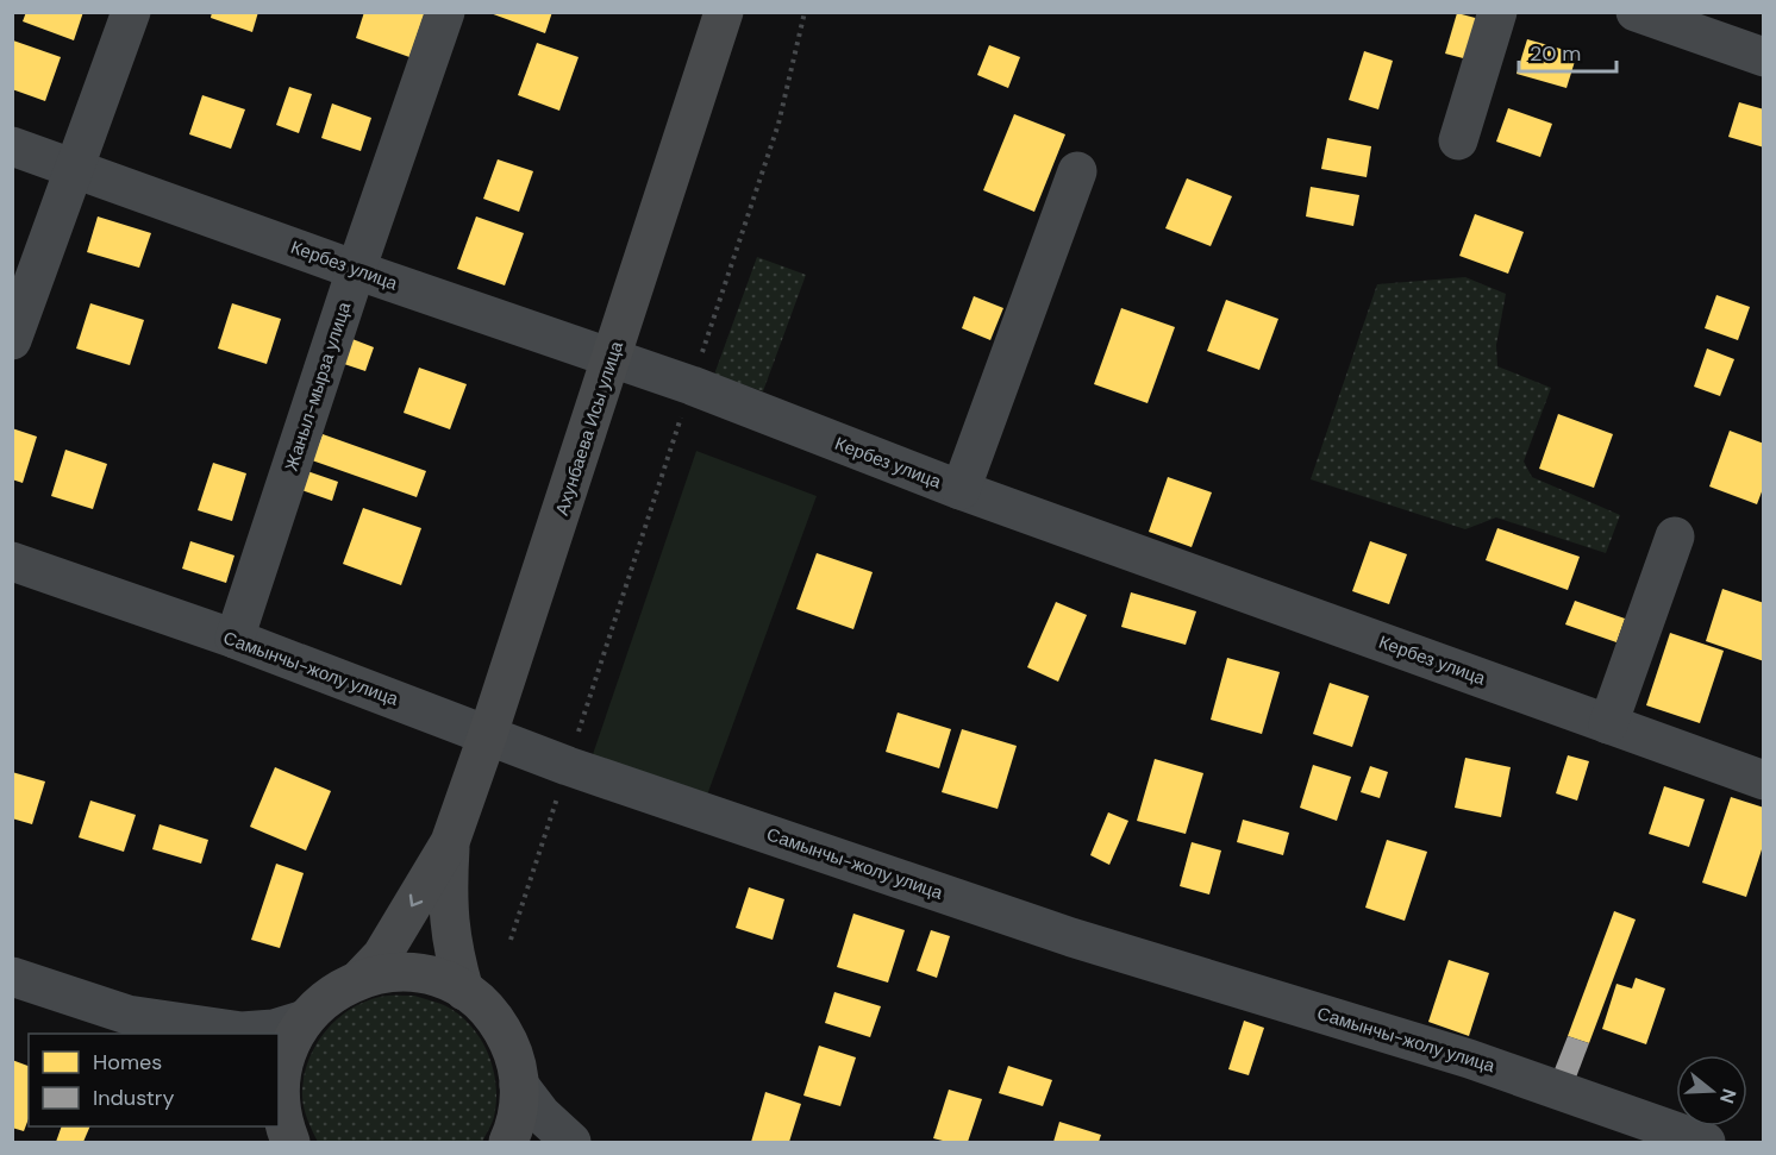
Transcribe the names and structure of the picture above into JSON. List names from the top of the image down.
{
  "streets": {
    "main road": ["Ахунбаева Исы улица"],
    "street": ["Кербез улица", "Жаныл-мырза улица", "Самынчы-жолу улица"]
  },
  "crossings": [
    ["Кербез улица", "Жаныл-мырза улица"],
    ["Кербез улица", "Ахунбаева Исы улица"],
    ["Жаныл-мырза улица", "Самынчы-жолу улица"],
    ["Ахунбаева Исы улица", "Самынчы-жолу улица"]
  ],
  "legend": ["Homes", "Industry"],
  "scale_bar": "20 m",
  "north": "right"
}
